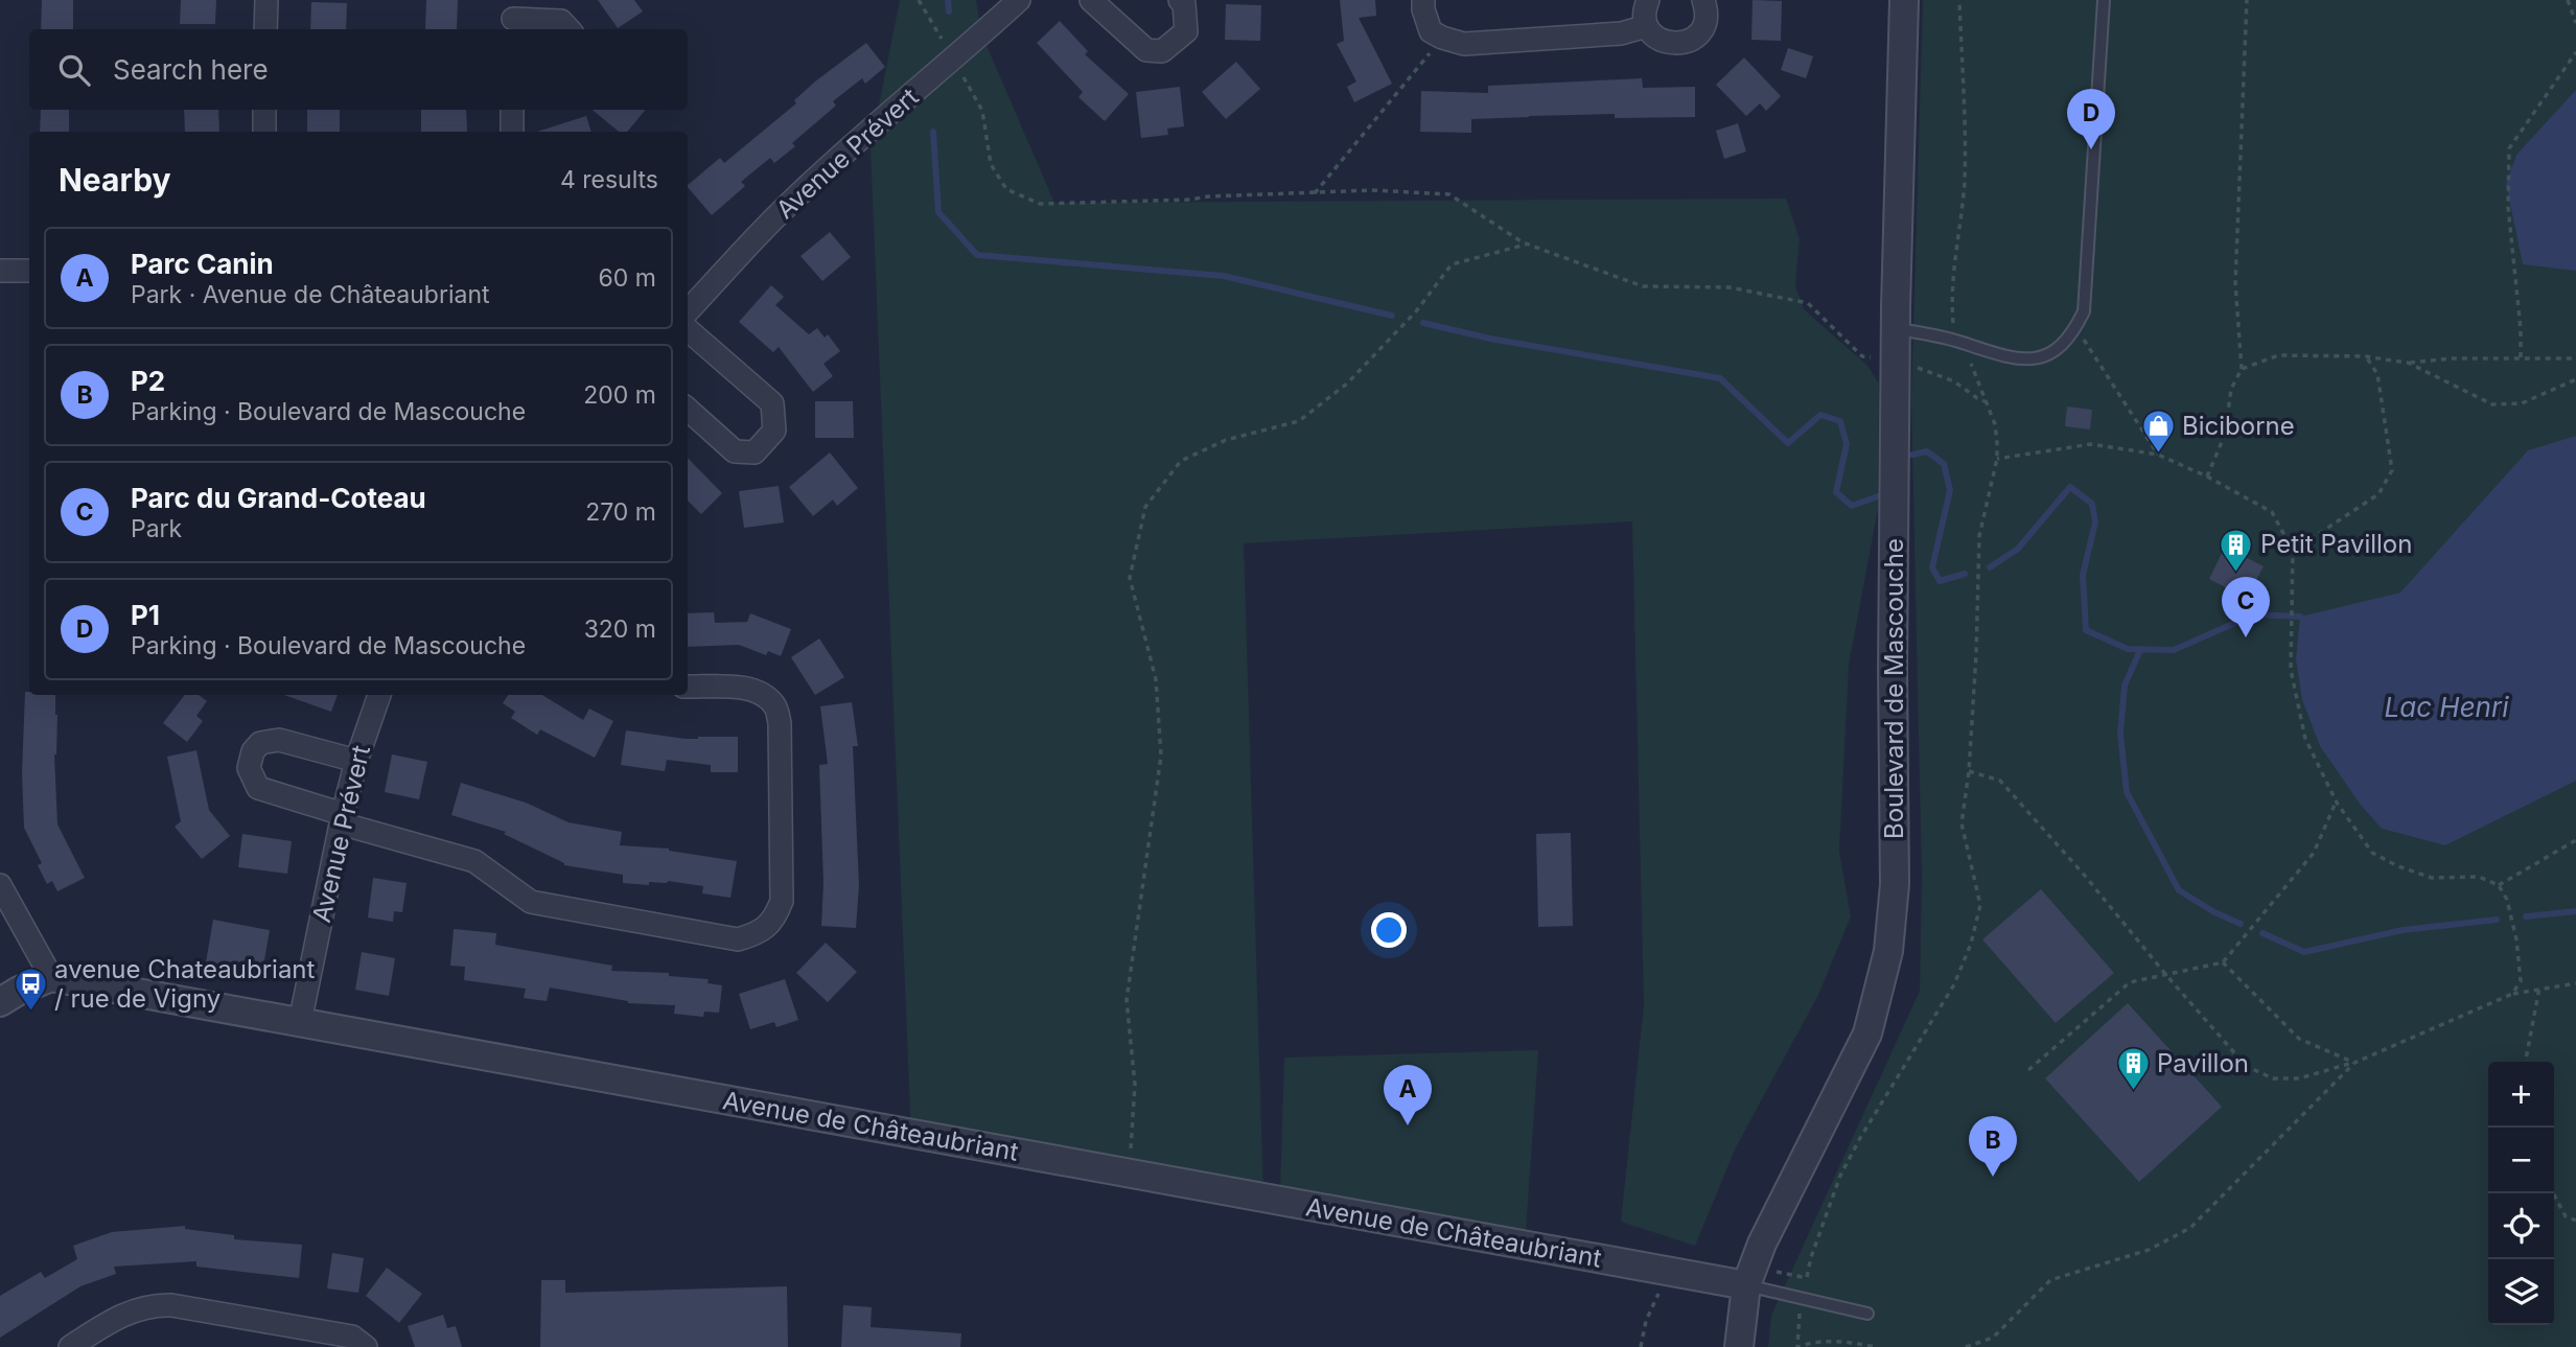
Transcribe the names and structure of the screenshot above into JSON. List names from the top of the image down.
{
  "streets": {
    "street": ["Avenue Prévert", "Boulevard de Mascouche", "Avenue de Châteaubriant"]
  },
  "crossings": [
    ["Avenue Prévert", "Avenue de Châteaubriant"],
    ["Boulevard de Mascouche", "Avenue de Châteaubriant"]
  ],
  "water": ["Lac Henri"],
  "places": {
    "shop": ["Biciborne"],
    "building": ["Petit Pavillon", "Pavillon"],
    "bus stop": ["avenue Chateaubriant / rue de Vigny"]
  },
  "page": {
    "search": "Search here",
    "pins": [
      "D",
      "C",
      "A",
      "B"
    ],
    "heading": ["Nearby", "4 results"],
    "list": [
      {
        "mark": "A",
        "name": "Parc Canin",
        "note": "Park · Avenue de Châteaubriant",
        "value": "60 m"
      },
      {
        "mark": "B",
        "name": "P2",
        "note": "Parking · Boulevard de Mascouche",
        "value": "200 m"
      },
      {
        "mark": "C",
        "name": "Parc du Grand-Coteau",
        "note": "Park",
        "value": "270 m"
      },
      {
        "mark": "D",
        "name": "P1",
        "note": "Parking · Boulevard de Mascouche",
        "value": "320 m"
      }
    ],
    "map_buttons": ["+", "−"]
  }
}
